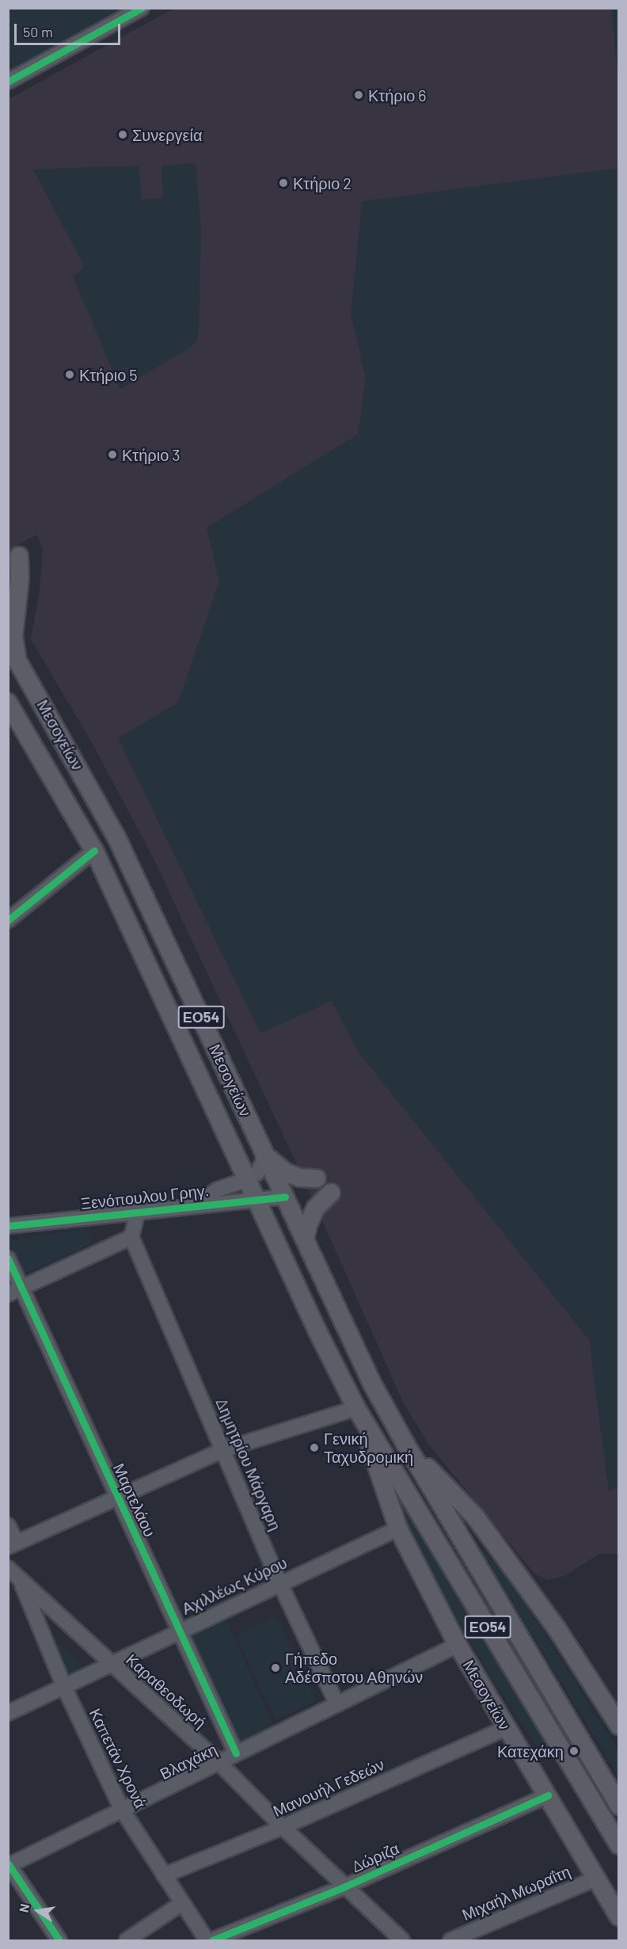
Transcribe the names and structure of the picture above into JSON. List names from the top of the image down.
{
  "streets": {
    "main road": ["Μεσογείων", "ΕΟ54"],
    "street": [
      "Ξενόπουλου Γρηγ.",
      "Δημητρίου Μάργαρη",
      "Μαρτελάου",
      "Αχιλλέως Κύρου",
      "Καραθεοδωρή",
      "Καπετάν Χρονά",
      "Βλαχάκη",
      "Μανουήλ Γεδεών",
      "Δώριζα",
      "Μιχαήλ Μωραΐτη"
    ]
  },
  "crossings": [
    ["Μεσογείων", "Ξενόπουλου Γρηγ."],
    ["Μεσογείων", "Αχιλλέως Κύρου"],
    ["Μεσογείων", "Βλαχάκη"],
    ["Μεσογείων", "Μανουήλ Γεδεών"],
    ["Μεσογείων", "Δώριζα"],
    ["Μεσογείων", "Μιχαήλ Μωραΐτη"],
    ["Δημητρίου Μάργαρη", "Αχιλλέως Κύρου"],
    ["Δημητρίου Μάργαρη", "Βλαχάκη"],
    ["Μαρτελάου", "Αχιλλέως Κύρου"],
    ["Μαρτελάου", "Βλαχάκη"],
    ["Αχιλλέως Κύρου", "Καραθεοδωρή"],
    ["Αχιλλέως Κύρου", "Καπετάν Χρονά"],
    ["Καραθεοδωρή", "Καπετάν Χρονά"],
    ["Καραθεοδωρή", "Βλαχάκη"],
    ["Καραθεοδωρή", "Μανουήλ Γεδεών"],
    ["Καραθεοδωρή", "Δώριζα"],
    ["Καπετάν Χρονά", "Βλαχάκη"],
    ["Καπετάν Χρονά", "Μανουήλ Γεδεών"]
  ],
  "places": [
    "Κτήριο 6",
    "Συνεργεία",
    "Κτήριο 2",
    "Κτήριο 5",
    "Κτήριο 3",
    "Γενική Ταχυδρομική",
    "Γήπεδο Αδέσποτου Αθηνών",
    "Κατεχάκη"
  ],
  "scale_bar": "50 m",
  "north": "left"
}
